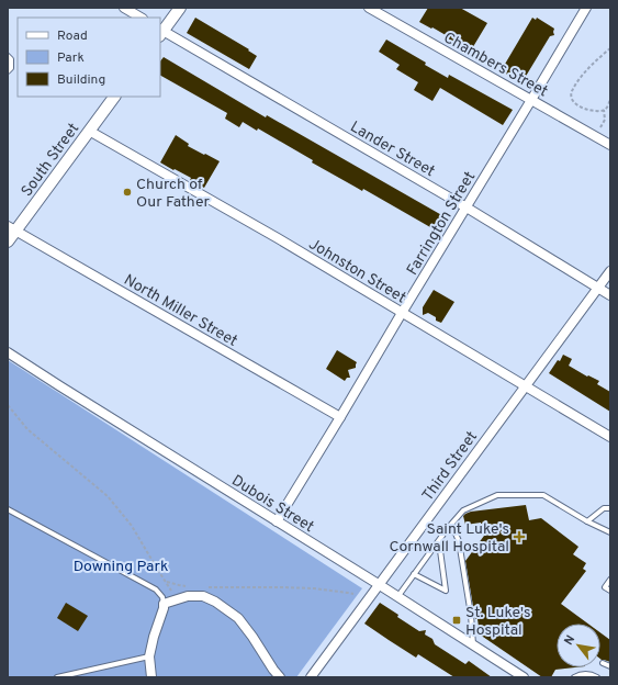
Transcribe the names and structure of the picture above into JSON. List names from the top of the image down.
{
  "streets": {
    "street": [
      "Chambers Street",
      "Lander Street",
      "South Street",
      "Farrington Street",
      "Johnston Street",
      "North Miller Street",
      "Third Street",
      "Dubois Street"
    ]
  },
  "crossings": [
    ["Chambers Street", "Farrington Street"],
    ["Lander Street", "Farrington Street"],
    ["Lander Street", "Third Street"],
    ["South Street", "Johnston Street"],
    ["South Street", "North Miller Street"],
    ["Farrington Street", "Johnston Street"],
    ["Farrington Street", "North Miller Street"],
    ["Farrington Street", "Dubois Street"],
    ["Johnston Street", "Third Street"],
    ["Third Street", "Dubois Street"]
  ],
  "parks": ["Downing Park"],
  "places": {
    "other": ["Church of Our Father"],
    "health": ["Saint Luke's Cornwall Hospital"],
    "transit": ["St. Luke's Hospital"]
  },
  "legend": ["Road", "Park", "Building"],
  "north": "top left"
}
